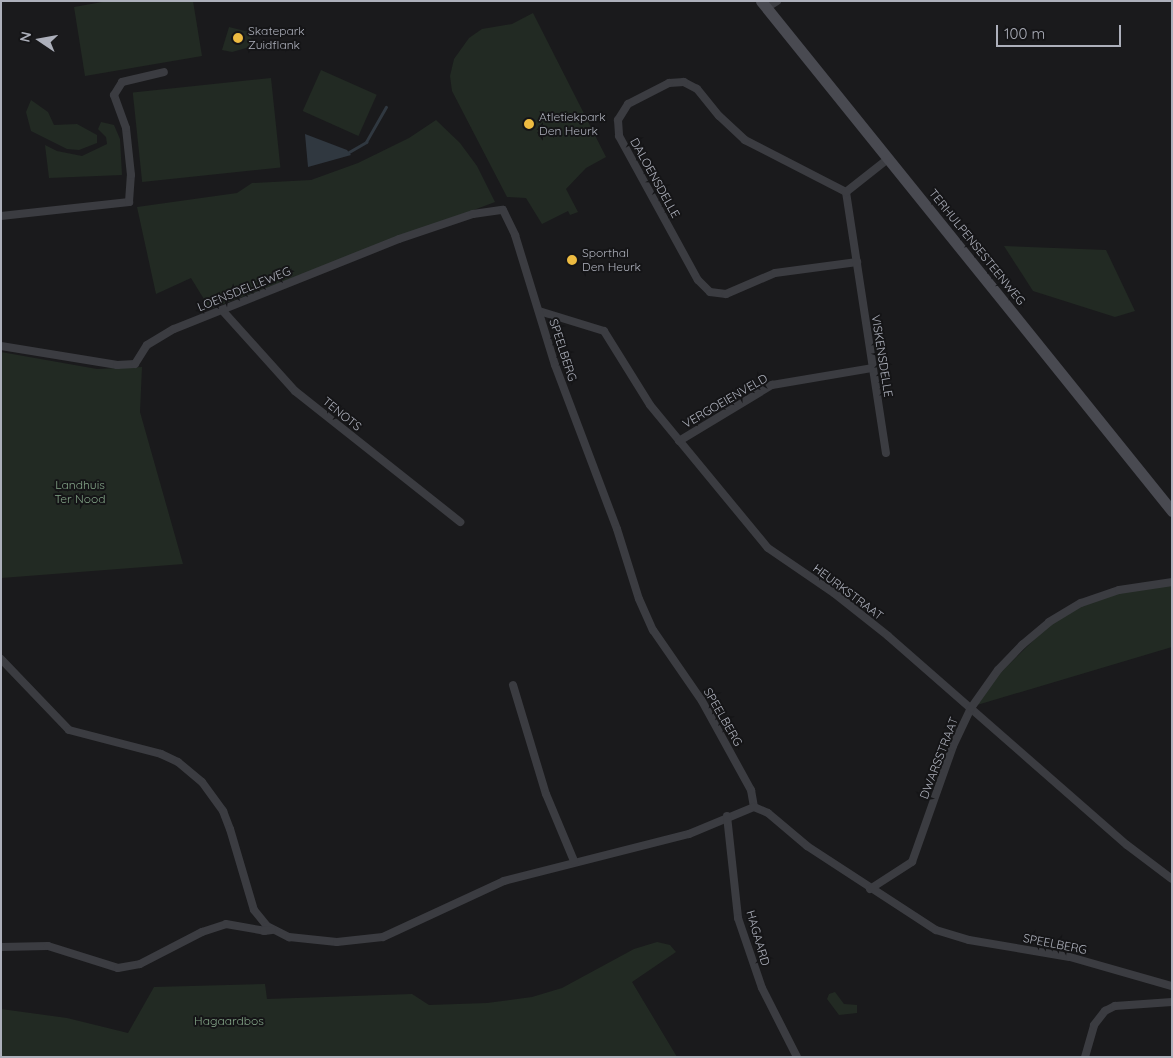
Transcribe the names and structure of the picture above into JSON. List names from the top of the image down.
{
  "streets": {
    "main road": ["TERHULPENSESTEENWEG"],
    "street": [
      "DALOENSDELLE",
      "LOENSDELLEWEG",
      "SPEELBERG",
      "VISKENSDELLE",
      "VERGOEIENVELD",
      "TENOTS",
      "HEURKSTRAAT",
      "DWARSSTRAAT",
      "HAGAARD"
    ]
  },
  "crossings": [
    ["DALOENSDELLE", "VISKENSDELLE"],
    ["LOENSDELLEWEG", "SPEELBERG"],
    ["LOENSDELLEWEG", "TENOTS"],
    ["SPEELBERG", "HEURKSTRAAT"],
    ["SPEELBERG", "DWARSSTRAAT"],
    ["VISKENSDELLE", "VERGOEIENVELD"],
    ["VERGOEIENVELD", "HEURKSTRAAT"],
    ["HEURKSTRAAT", "DWARSSTRAAT"]
  ],
  "parks": ["Landhuis Ter Nood", "Hagaardbos"],
  "places": ["Skatepark Zuidflank", "Atletiekpark Den Heurk", "Sporthal Den Heurk"],
  "scale_bar": "100 m",
  "north": "left"
}
